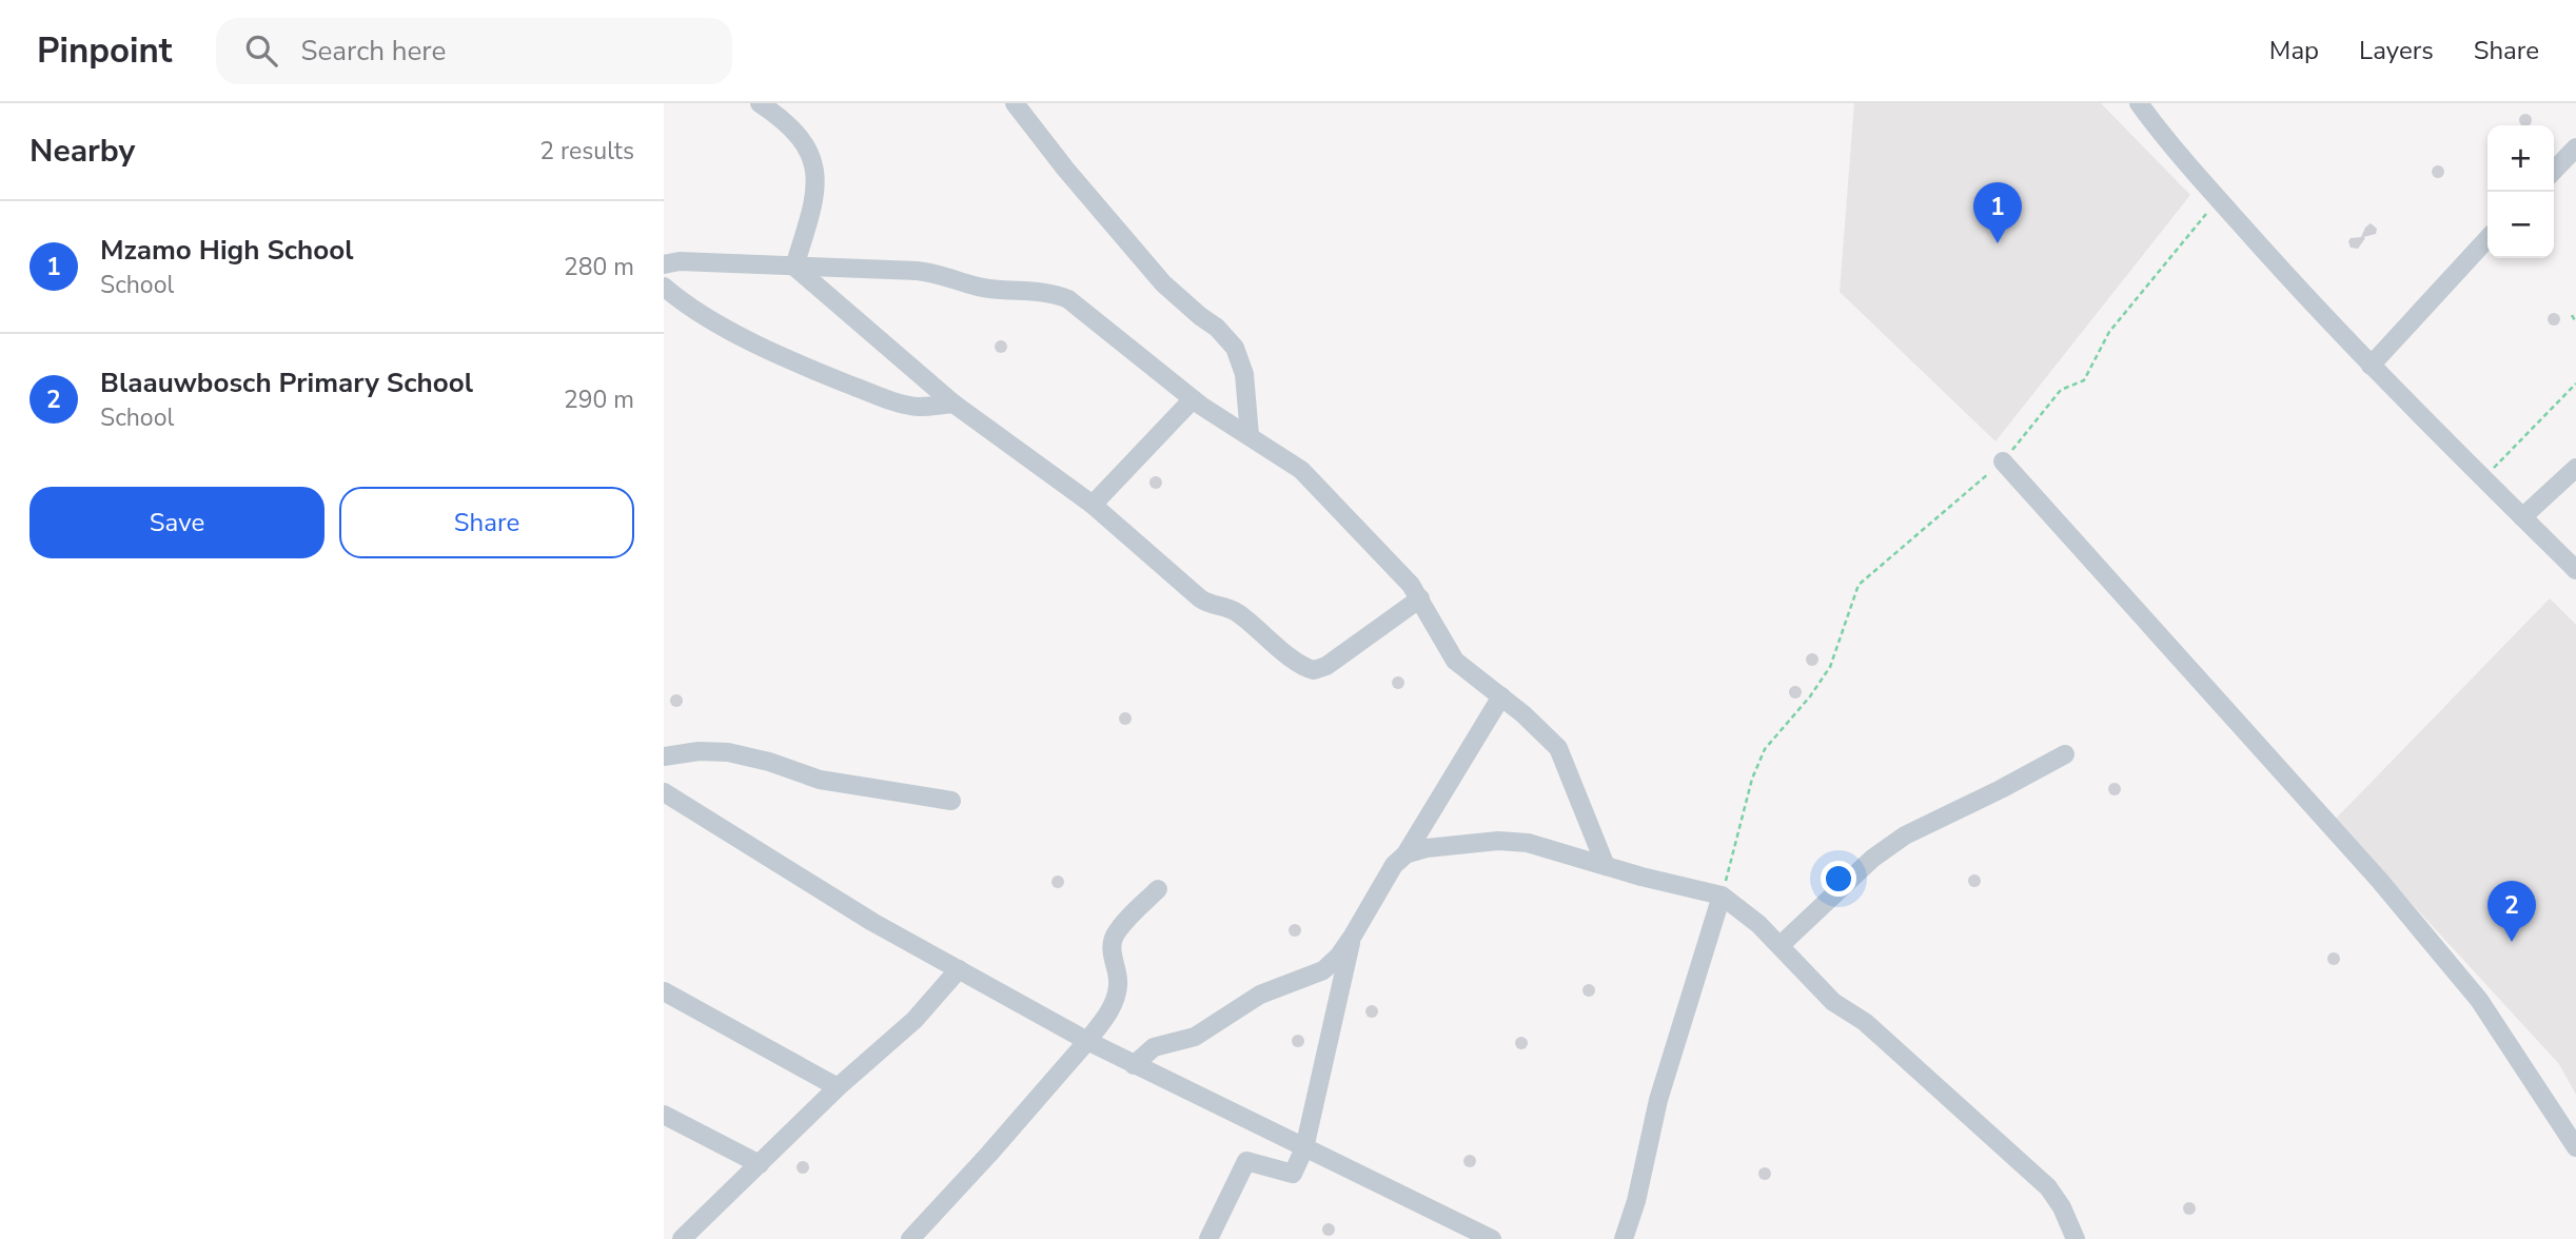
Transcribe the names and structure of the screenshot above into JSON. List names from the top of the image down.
{
  "page": {
    "header": "Pinpoint",
    "search": "Search here",
    "nav": ["Map", "Layers", "Share"],
    "heading": ["Nearby", "2 results"],
    "map_buttons": ["+", "−"],
    "pins": ["1", "2"],
    "list": [
      {
        "mark": "1",
        "name": "Mzamo High School",
        "note": "School",
        "value": "280 m"
      },
      {
        "mark": "2",
        "name": "Blaauwbosch Primary School",
        "note": "School",
        "value": "290 m"
      }
    ],
    "buttons": ["Save", "Share"]
  }
}
